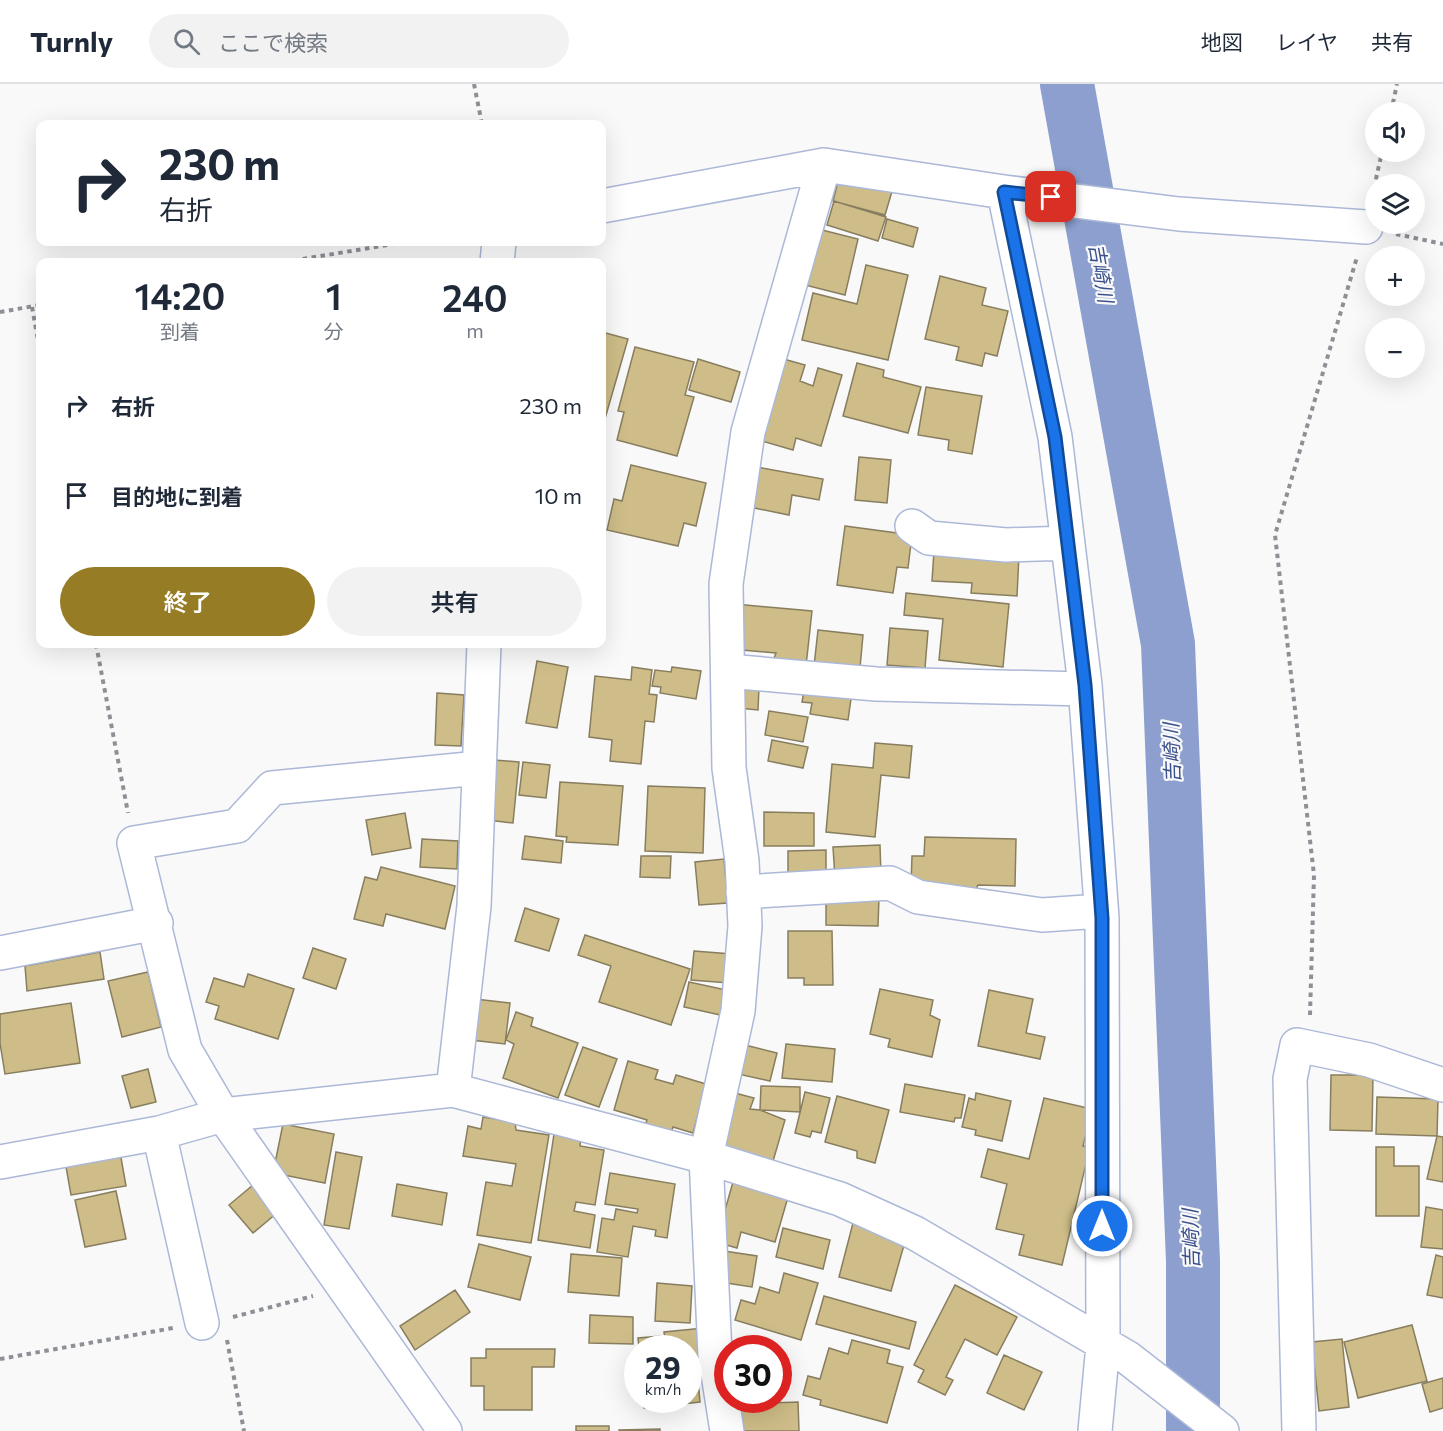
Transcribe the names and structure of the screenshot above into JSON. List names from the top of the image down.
{
  "water": ["吉崎川"],
  "page": {
    "header": "Turnly",
    "search": "ここで検索",
    "nav": ["地図", "レイヤ", "共有"],
    "map_buttons": ["+", "−"],
    "turn": ["230 m", "右折"],
    "eta": [
      "14:20",
      "到着",
      "1",
      "分",
      "240",
      "m"
    ],
    "list": [
      {
        "name": "右折",
        "value": "230 m"
      },
      {
        "name": "目的地に到着",
        "value": "10 m"
      }
    ],
    "buttons": ["終了", "共有"],
    "speed": "29 km/h",
    "limit": "30"
  }
}
